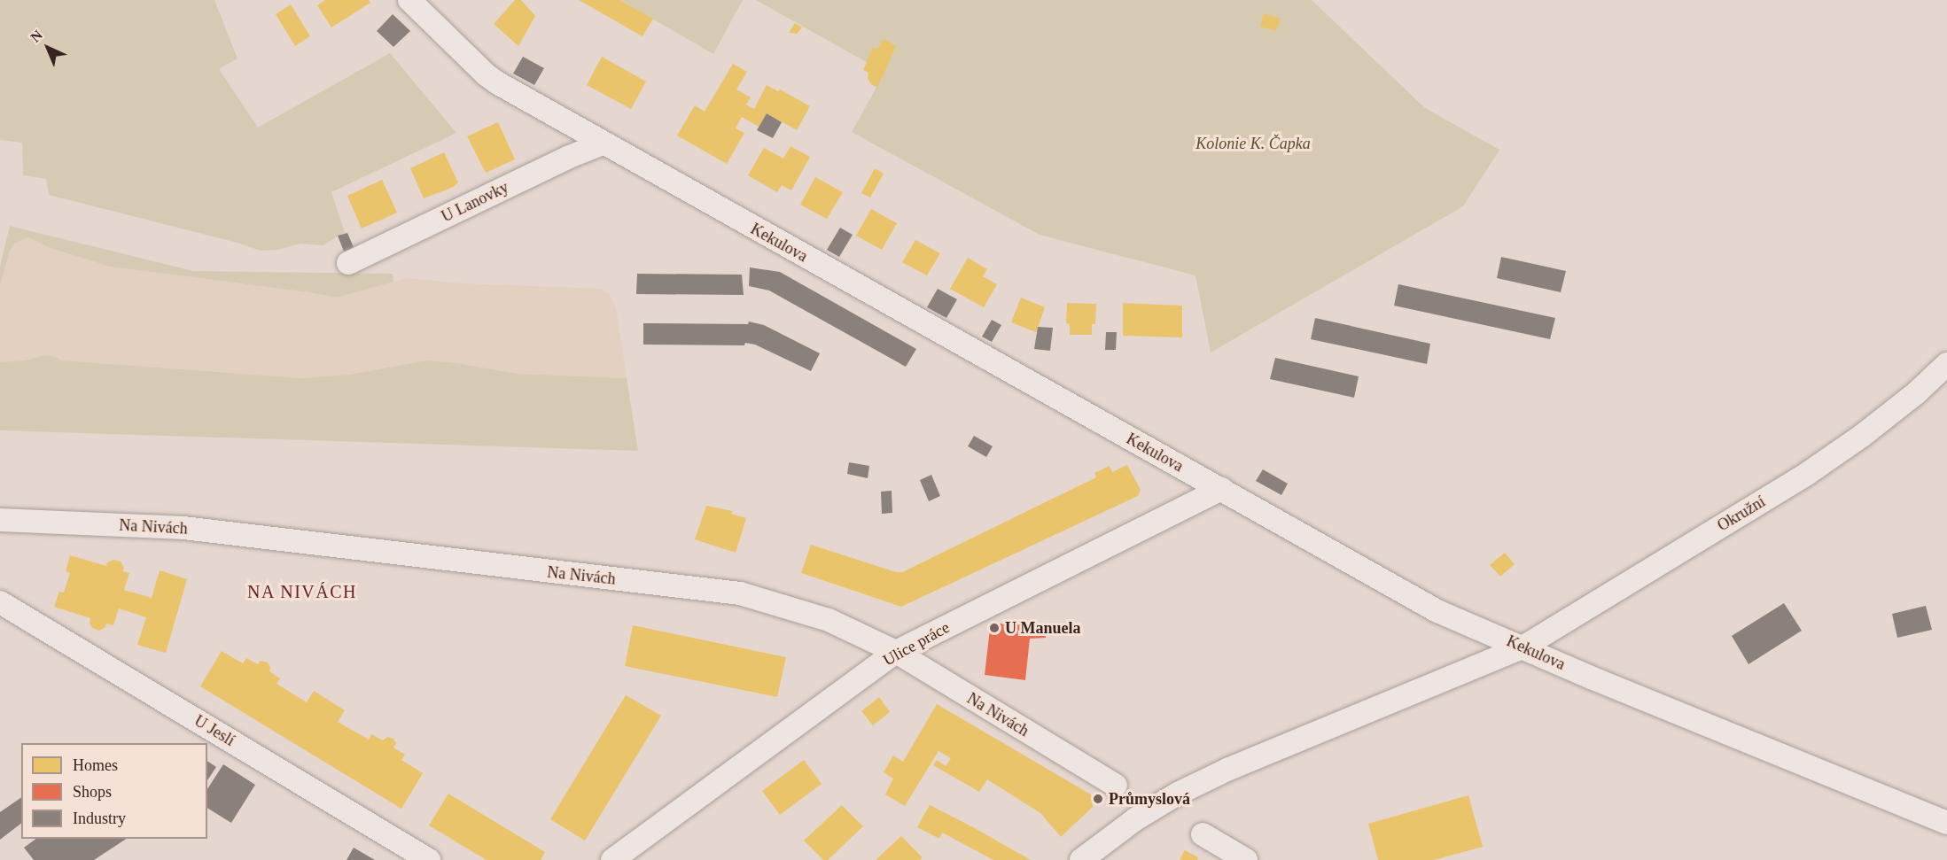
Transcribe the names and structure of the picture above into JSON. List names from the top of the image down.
{
  "streets": {
    "street": [
      "U Lanovky",
      "Kekulova",
      "Okružní",
      "Na Nivách",
      "Ulice práce",
      "U Jeslí"
    ]
  },
  "crossings": [
    ["U Lanovky", "Kekulova"],
    ["Kekulova", "Okružní"],
    ["Kekulova", "Ulice práce"],
    ["Na Nivách", "Ulice práce"]
  ],
  "districts": ["NA NIVÁCH"],
  "parks": ["Kolonie K. Čapka"],
  "places": ["U Manuela", "Průmyslová"],
  "legend": ["Homes", "Shops", "Industry"],
  "north": "top left"
}
